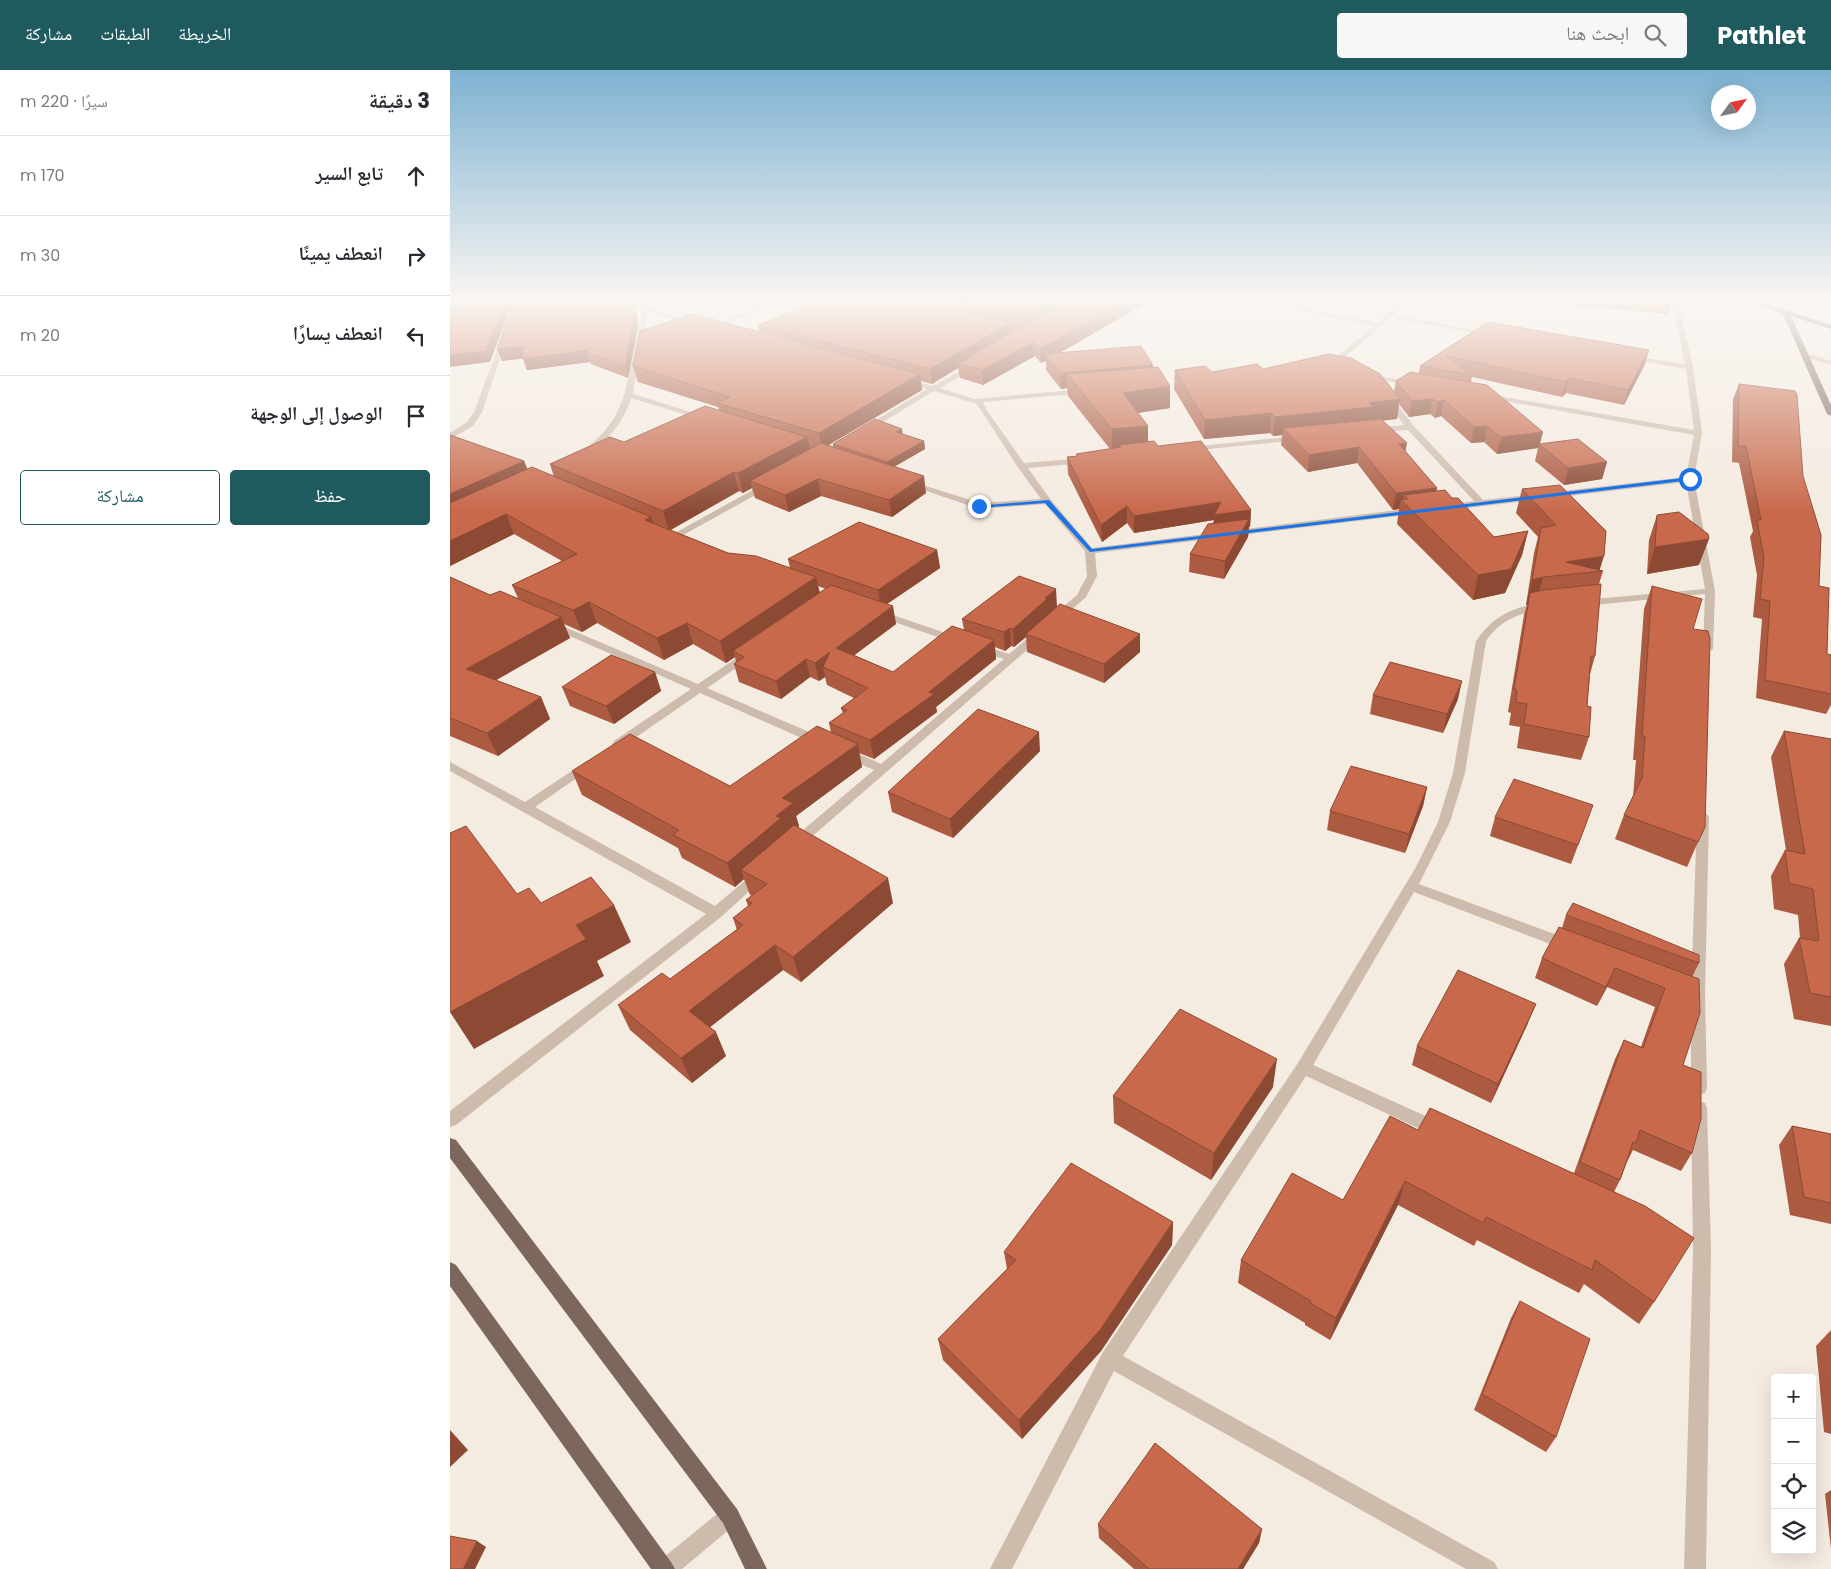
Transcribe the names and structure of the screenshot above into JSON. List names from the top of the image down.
{
  "north": "top right",
  "page": {
    "header": "Pathlet",
    "search": "ابحث هنا",
    "nav": ["الخريطة", "الطبقات", "مشاركة"],
    "heading": ["3 دقيقة", "سيرًا · 220 m"],
    "list": [
      ["تابع السير", "170 m"],
      ["انعطف يمينًا", "30 m"],
      ["انعطف يسارًا", "20 m"],
      "الوصول إلى الوجهة"
    ],
    "buttons": ["حفظ", "مشاركة"],
    "map_buttons": ["+", "−"]
  }
}
